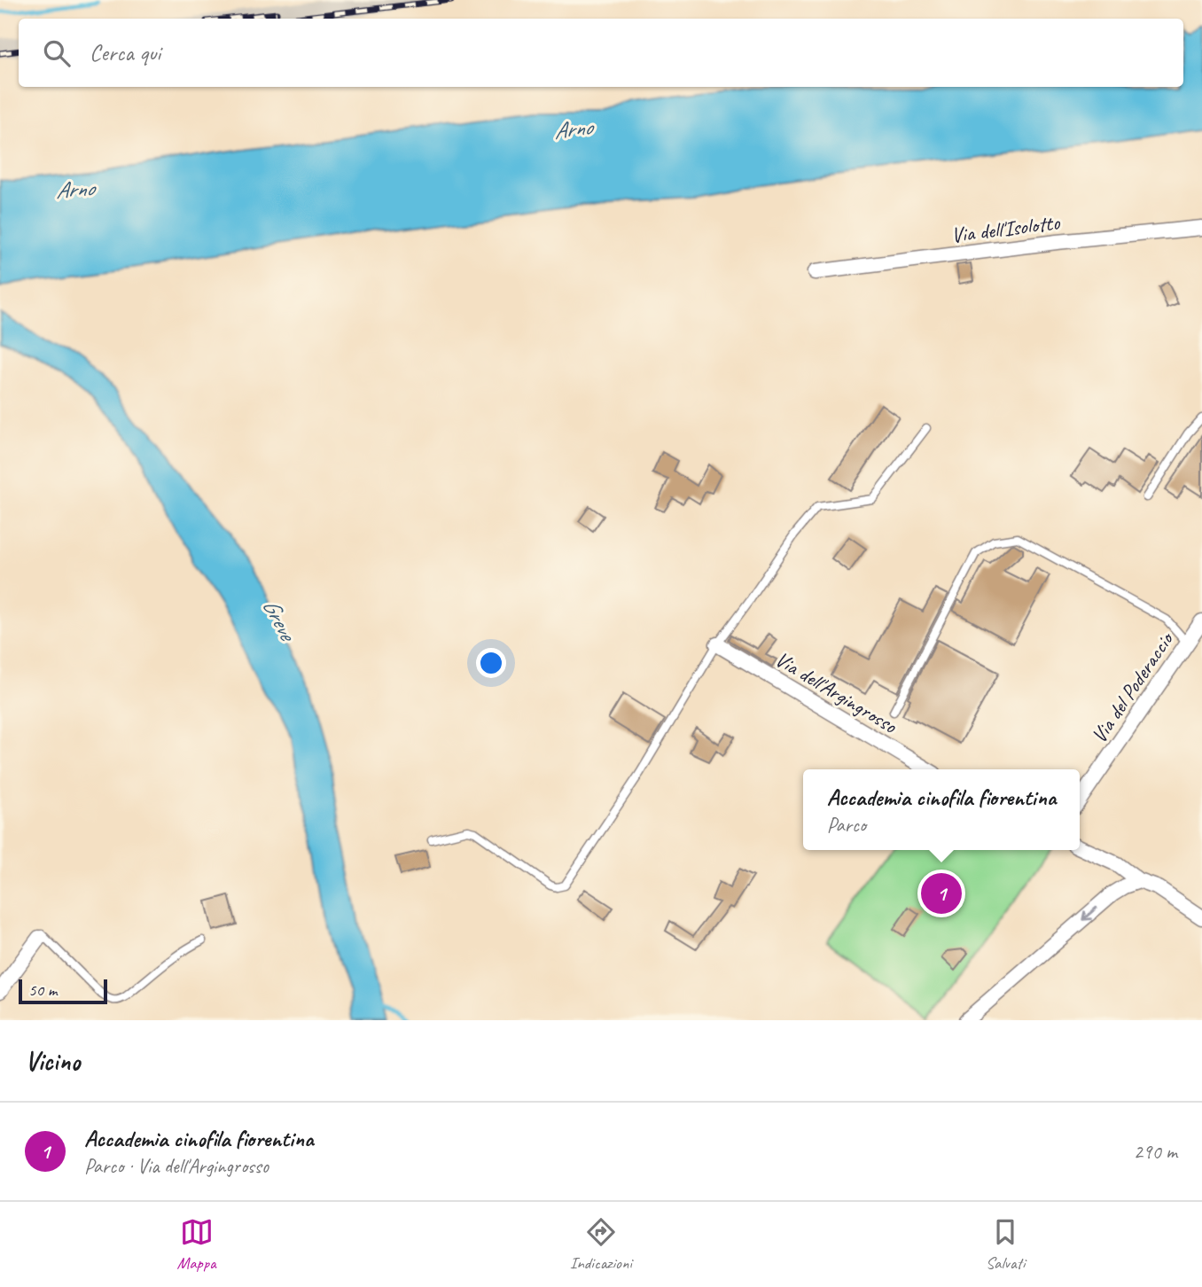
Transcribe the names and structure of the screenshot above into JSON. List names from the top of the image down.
{
  "streets": {
    "street": ["Via dell'Isolotto", "Via del Poderaccio", "Via dell'Argingrosso"]
  },
  "water": ["Arno", "Greve"],
  "scale_bar": "50 m",
  "page": {
    "search": "Cerca qui",
    "popup": ["Accademia cinofila fiorentina", "Parco"],
    "pins": "1",
    "scale": "50 m",
    "heading": "Vicino",
    "list": [
      {
        "mark": "1",
        "name": "Accademia cinofila fiorentina",
        "note": "Parco · Via dell'Argingrosso",
        "value": "290 m"
      }
    ],
    "nav": ["Mappa", "Indicazioni", "Salvati"]
  }
}
